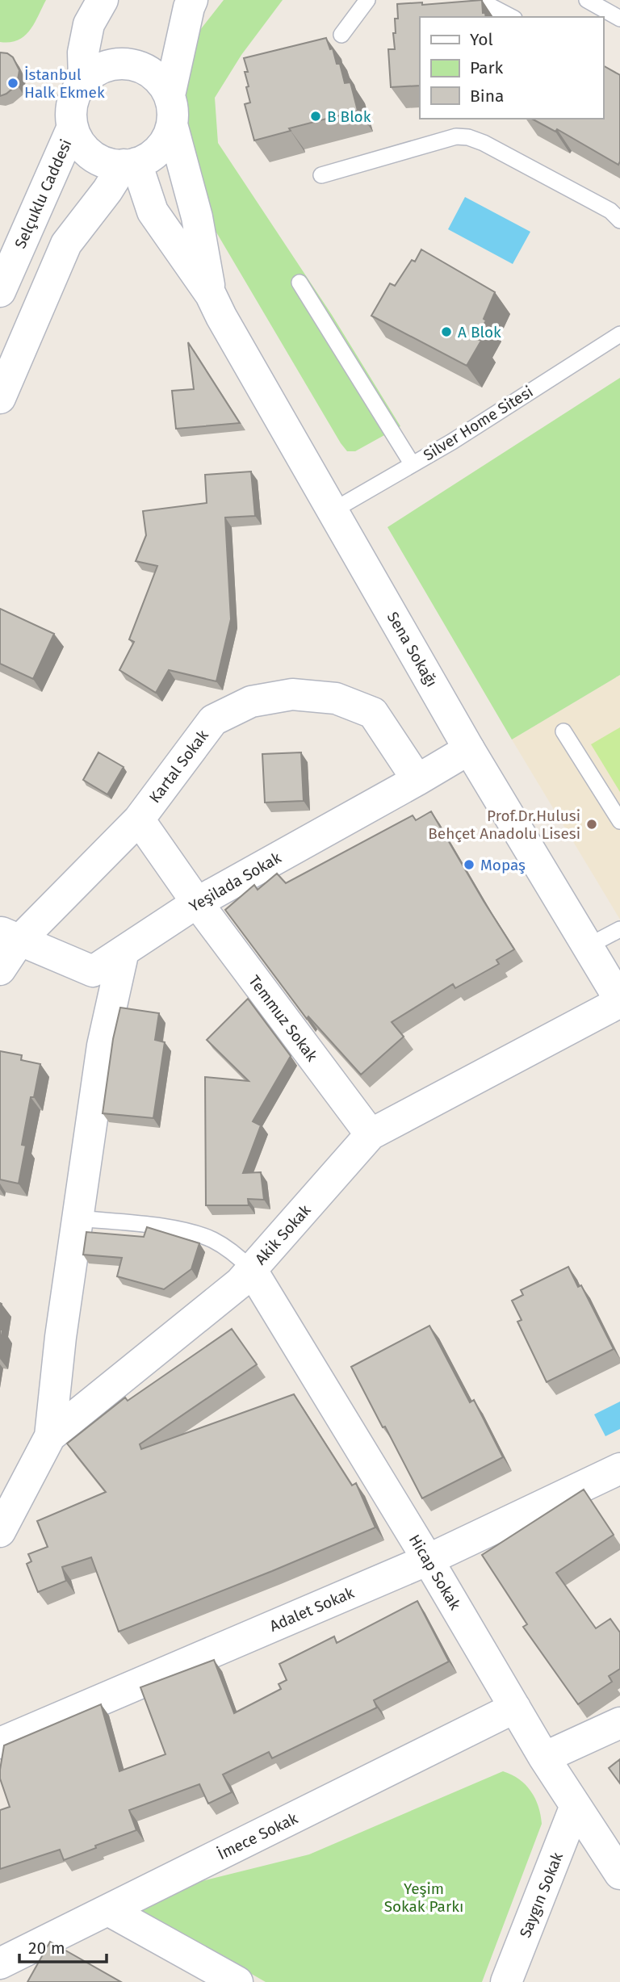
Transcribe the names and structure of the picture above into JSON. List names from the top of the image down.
{
  "streets": {
    "street": [
      "Selçuklu Caddesi",
      "Sena Sokağı",
      "Kartal Sokak",
      "Yeşilada Sokak",
      "Temmuz Sokak",
      "Akik Sokak",
      "Hicap Sokak",
      "Adalet Sokak",
      "İmece Sokak",
      "Saygın Sokak"
    ],
    "lane": ["Silver Home Sitesi"]
  },
  "crossings": [
    ["Silver Home Sitesi", "Sena Sokağı"],
    ["Sena Sokağı", "Yeşilada Sokak"],
    ["Sena Sokağı", "Akik Sokak"],
    ["Kartal Sokak", "Yeşilada Sokak"],
    ["Kartal Sokak", "Temmuz Sokak"],
    ["Yeşilada Sokak", "Temmuz Sokak"],
    ["Temmuz Sokak", "Akik Sokak"],
    ["Akik Sokak", "Hicap Sokak"],
    ["Hicap Sokak", "Adalet Sokak"],
    ["Hicap Sokak", "İmece Sokak"],
    ["Hicap Sokak", "Saygın Sokak"]
  ],
  "parks": ["Yeşim Sokak Parkı"],
  "places": [
    "İstanbul Halk Ekmek",
    "B Blok",
    "A Blok",
    "Prof.Dr.Hulusi Behçet Anadolu Lisesi",
    "Mopaş"
  ],
  "legend": ["Yol", "Park", "Bina"],
  "scale_bar": "20 m"
}
